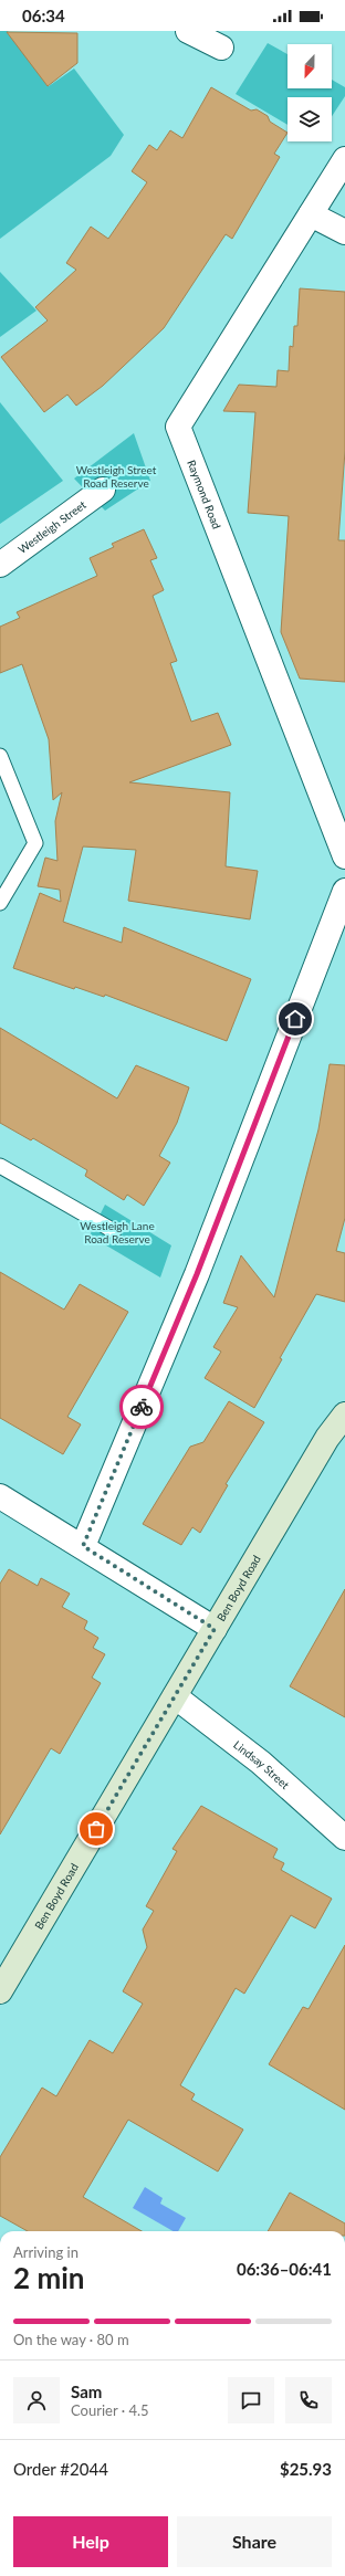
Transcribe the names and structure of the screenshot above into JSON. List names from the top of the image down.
{
  "streets": {
    "street": [
      "Raymond Road",
      "Westleigh Street",
      "Ben Boyd Road",
      "Lindsay Street"
    ]
  },
  "crossings": [
    ["Ben Boyd Road", "Lindsay Street"]
  ],
  "parks": ["Westleigh Street Road Reserve", "Westleigh Lane Road Reserve"],
  "north": "bottom",
  "page": {
    "status": "06:34",
    "heading": ["2 min", "Arriving in", "06:36–06:41"],
    "panel": [
      "Sam",
      "Courier · 4.5",
      "Order #2044",
      "$25.93"
    ],
    "bar": "On the way · 80 m",
    "buttons": ["Help", "Share"]
  }
}
